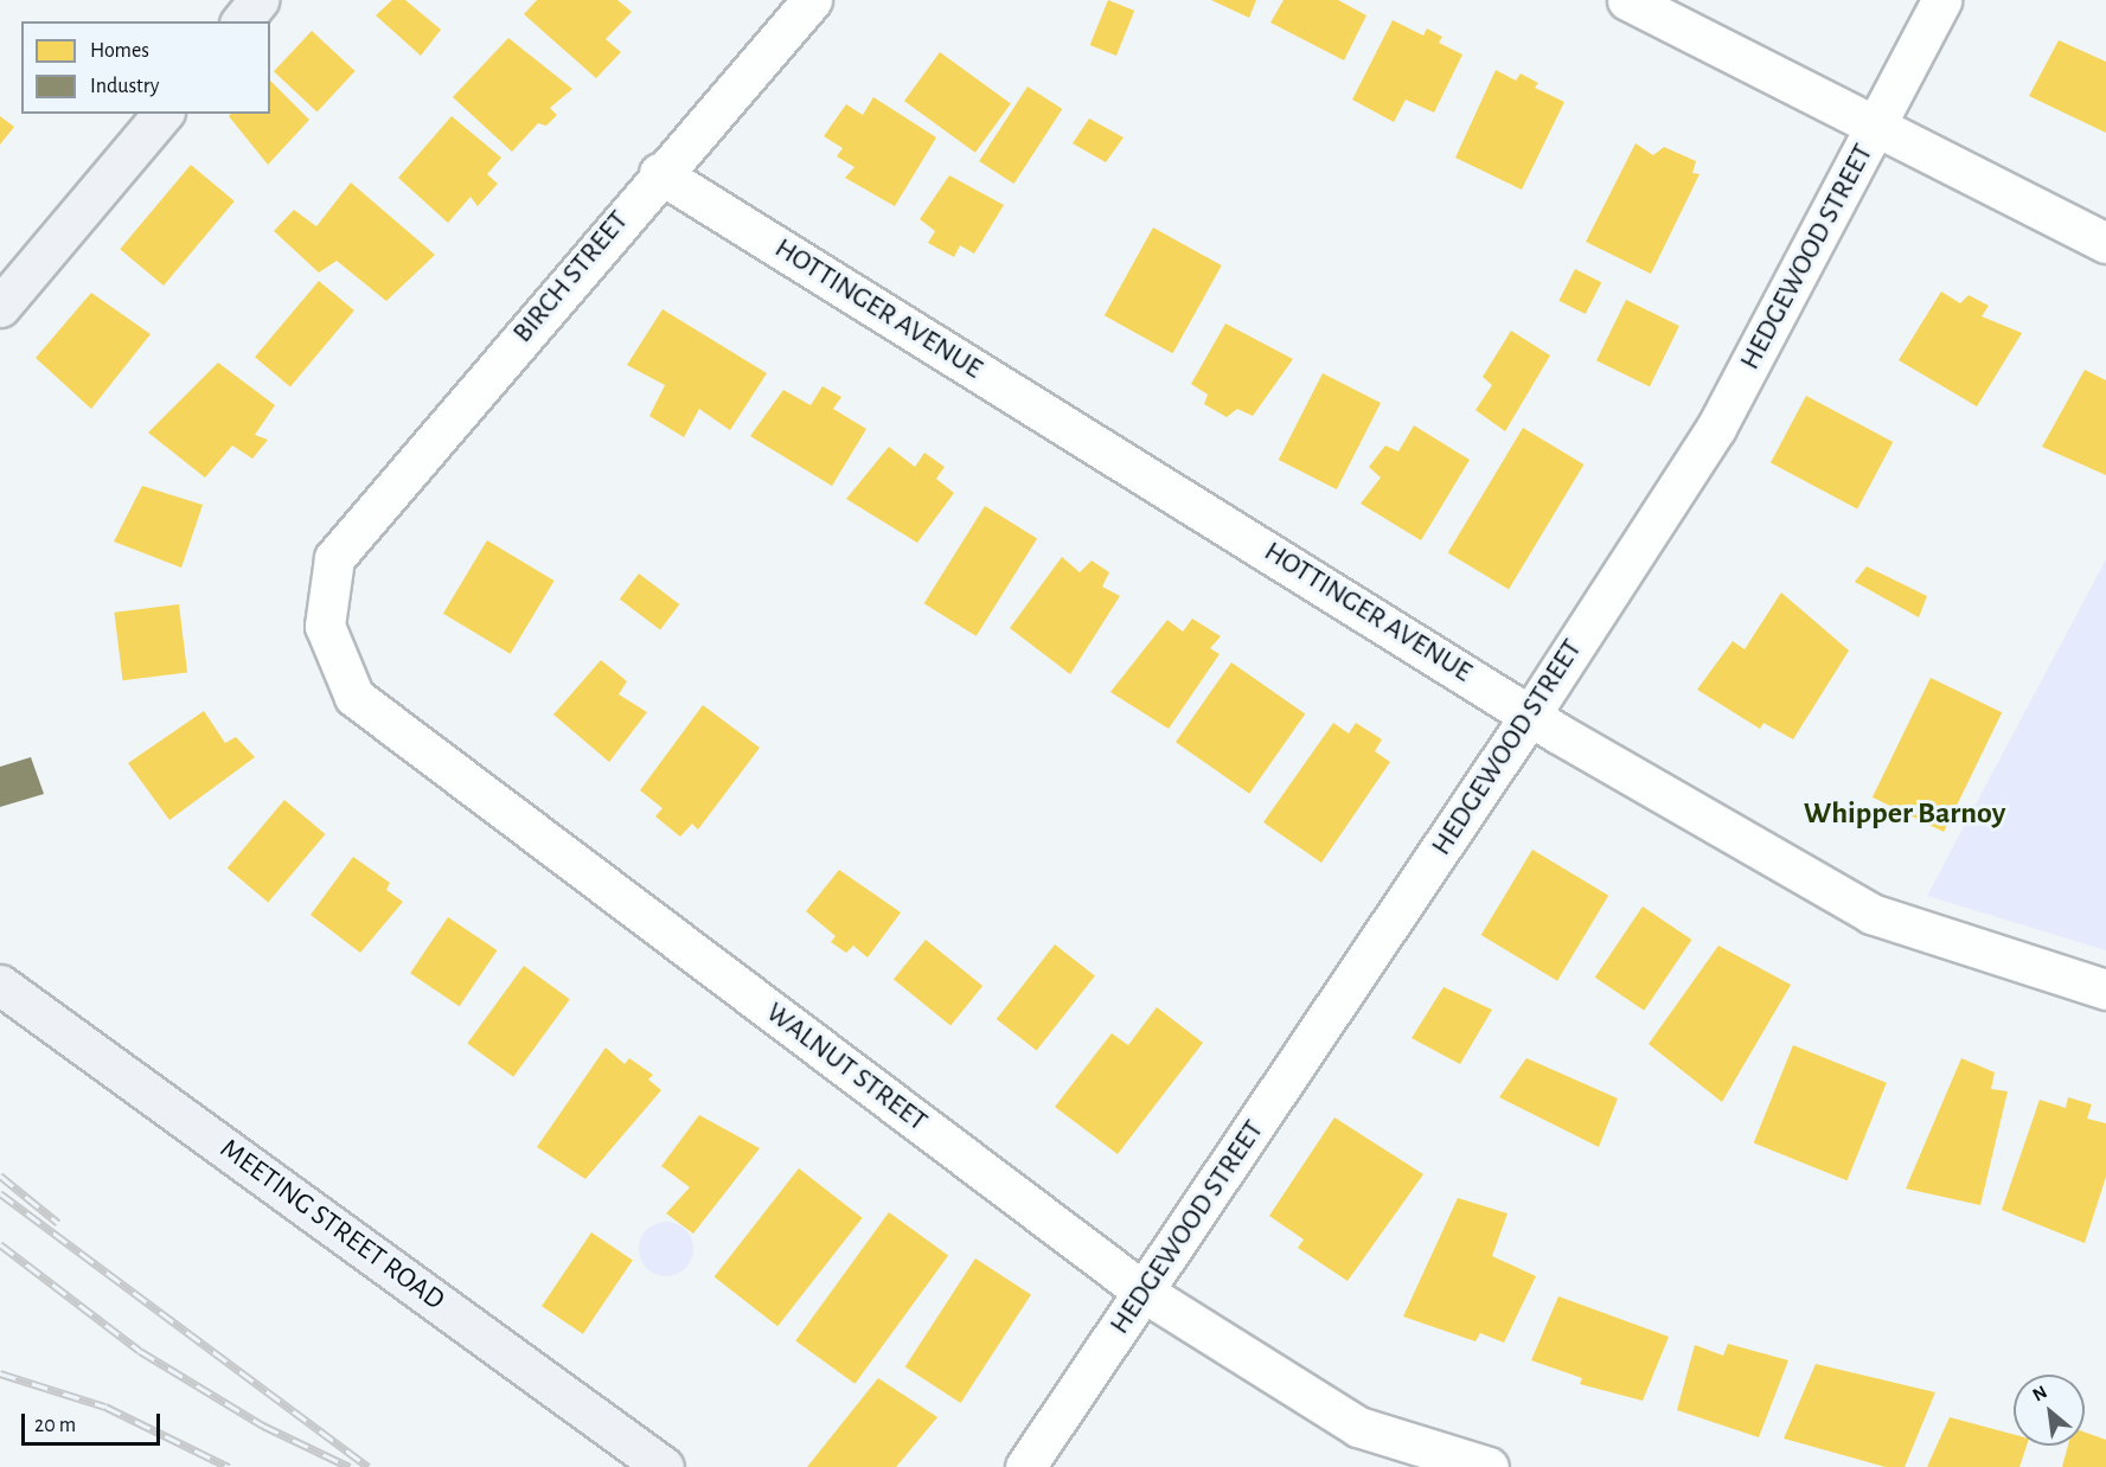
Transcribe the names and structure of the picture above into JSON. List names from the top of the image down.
{
  "streets": {
    "street": [
      "HEDGEWOOD STREET",
      "BIRCH STREET",
      "HOTTINGER AVENUE",
      "WALNUT STREET",
      "MEETING STREET ROAD"
    ]
  },
  "crossings": [
    ["HEDGEWOOD STREET", "HOTTINGER AVENUE"],
    ["HEDGEWOOD STREET", "WALNUT STREET"],
    ["BIRCH STREET", "HOTTINGER AVENUE"],
    ["BIRCH STREET", "WALNUT STREET"]
  ],
  "districts": ["Whipper Barnoy"],
  "legend": ["Homes", "Industry"],
  "scale_bar": "20 m",
  "north": "top left"
}
